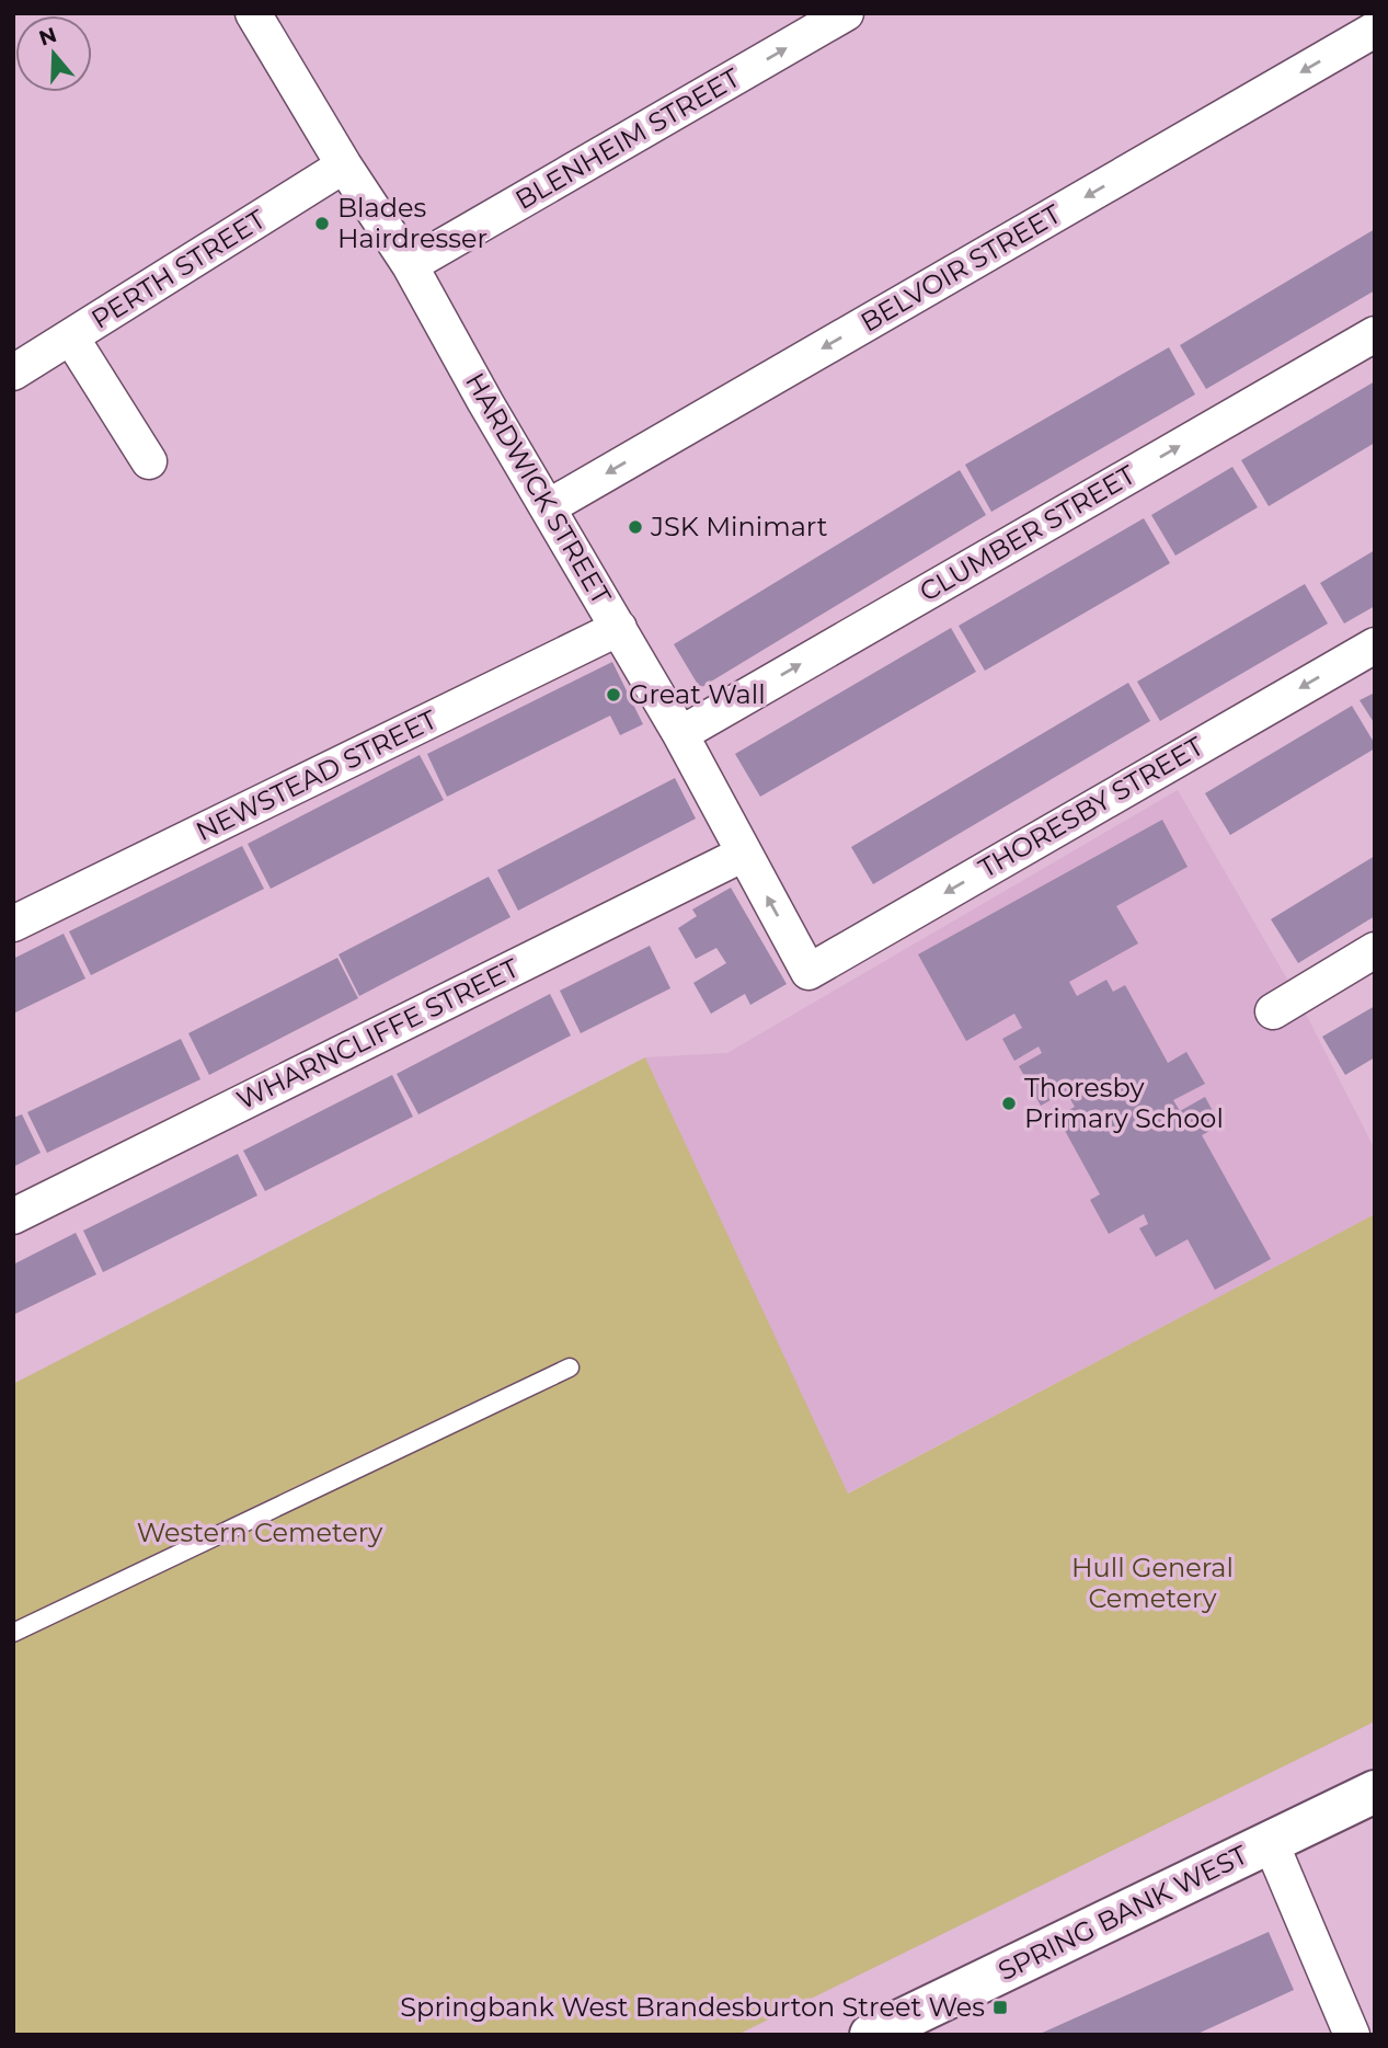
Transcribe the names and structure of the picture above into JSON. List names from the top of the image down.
{
  "streets": {
    "street": [
      "BLENHEIM STREET",
      "BELVOIR STREET",
      "PERTH STREET",
      "HARDWICK STREET",
      "CLUMBER STREET",
      "NEWSTEAD STREET",
      "THORESBY STREET",
      "WHARNCLIFFE STREET",
      "SPRING BANK WEST"
    ]
  },
  "crossings": [
    ["BLENHEIM STREET", "HARDWICK STREET"],
    ["BELVOIR STREET", "HARDWICK STREET"],
    ["PERTH STREET", "HARDWICK STREET"],
    ["HARDWICK STREET", "CLUMBER STREET"],
    ["HARDWICK STREET", "NEWSTEAD STREET"],
    ["HARDWICK STREET", "THORESBY STREET"],
    ["HARDWICK STREET", "WHARNCLIFFE STREET"]
  ],
  "one_way": [
    "BLENHEIM STREET",
    "BELVOIR STREET",
    "CLUMBER STREET",
    "THORESBY STREET"
  ],
  "parks": ["Western Cemetery", "Hull General Cemetery"],
  "places": {
    "other": [
      "Blades Hairdresser",
      "JSK Minimart",
      "Great Wall",
      "Thoresby Primary School"
    ],
    "transit": ["Springbank West Brandesburton Street Wes"]
  },
  "north": "top"
}
